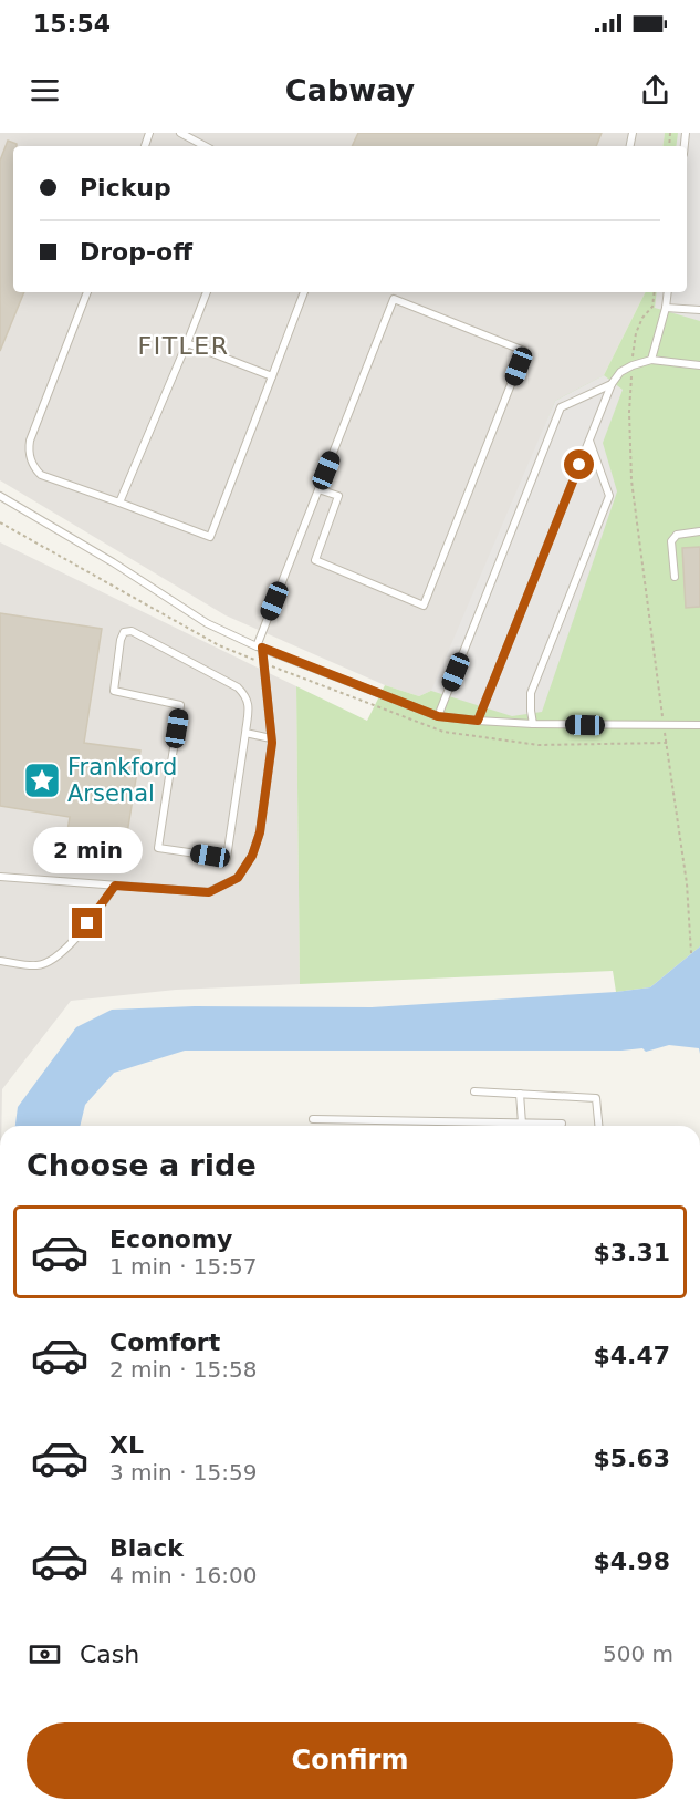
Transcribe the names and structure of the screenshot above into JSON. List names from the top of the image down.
{
  "districts": ["FITLER"],
  "places": {
    "place": ["Frankford Arsenal"]
  },
  "page": {
    "status": "15:54",
    "header": "Cabway",
    "banner": ["Pickup", "Drop-off"],
    "bubble": "2 min",
    "heading": "Choose a ride",
    "list": [
      {
        "name": "Economy",
        "note": "1 min · 15:57",
        "value": "$3.31"
      },
      {
        "name": "Comfort",
        "note": "2 min · 15:58",
        "value": "$4.47"
      },
      {
        "name": "XL",
        "note": "3 min · 15:59",
        "value": "$5.63"
      },
      {
        "name": "Black",
        "note": "4 min · 16:00",
        "value": "$4.98"
      }
    ],
    "pay": ["Cash", "500 m"],
    "buttons": "Confirm"
  }
}
